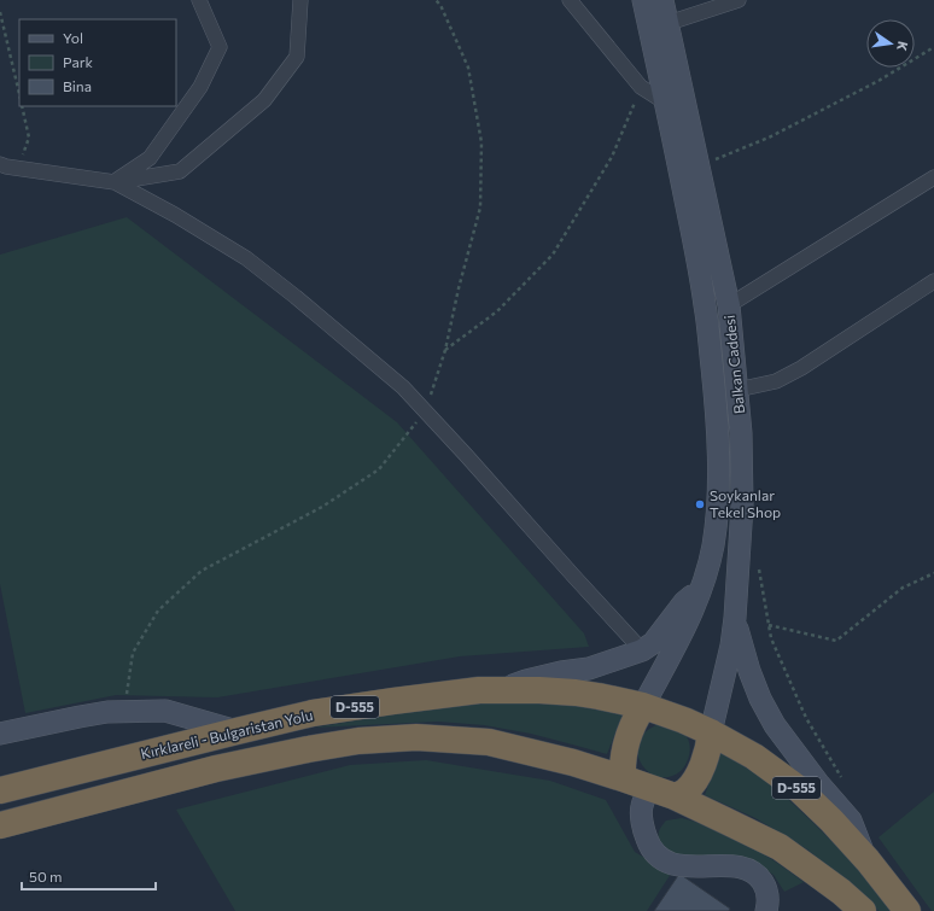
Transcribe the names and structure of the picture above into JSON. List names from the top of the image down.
{
  "streets": {
    "highway": ["D-555", "Kırklareli - Bulgaristan Yolu"],
    "main road": ["Balkan Caddesi"]
  },
  "crossings": [
    ["Balkan Caddesi", "D-555"],
    ["Balkan Caddesi", "Kırklareli - Bulgaristan Yolu"],
    ["D-555", "Kırklareli - Bulgaristan Yolu"]
  ],
  "places": ["Soykanlar Tekel Shop"],
  "legend": ["Yol", "Park", "Bina"],
  "scale_bar": "50 m",
  "north": "right"
}
